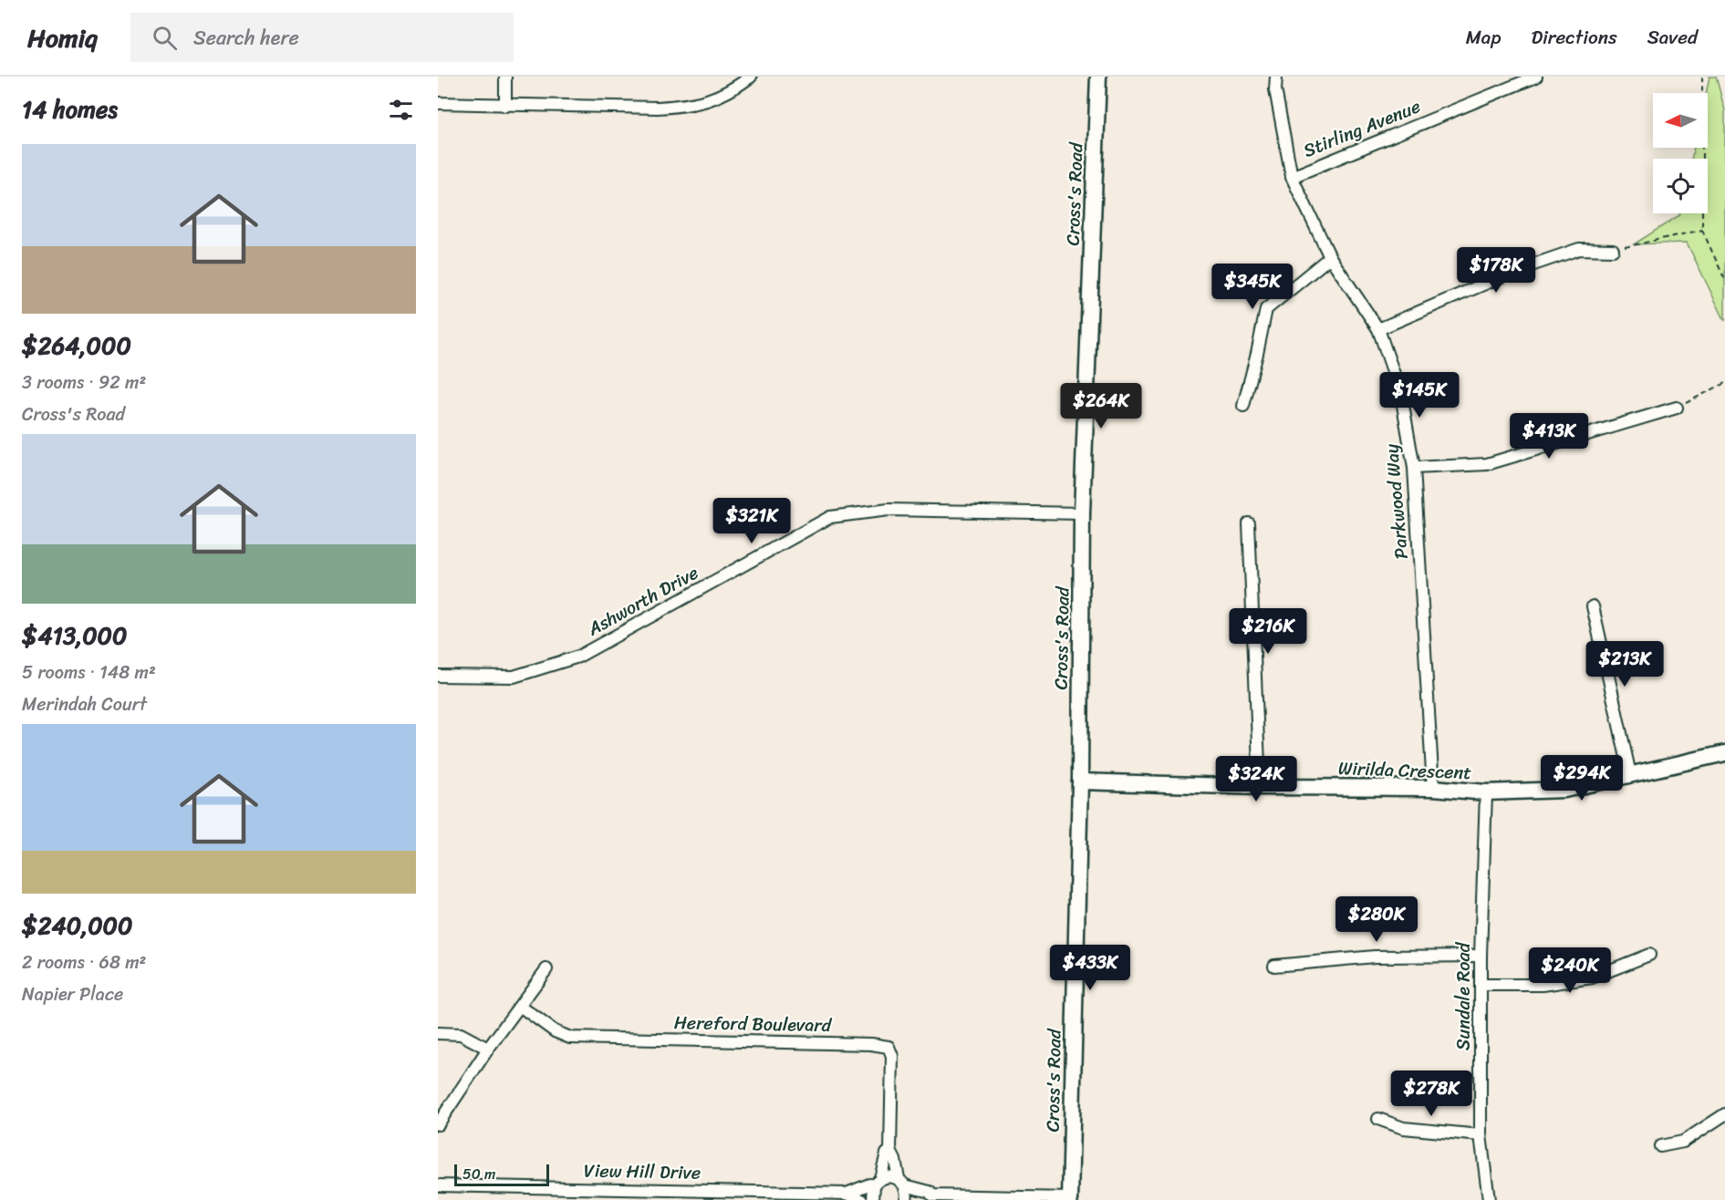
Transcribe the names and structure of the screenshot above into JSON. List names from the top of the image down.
{
  "streets": {
    "street": [
      "Stirling Avenue",
      "Cross's Road",
      "Parkwood Way",
      "Ashworth Drive",
      "Wirilda Crescent",
      "Sundale Road",
      "Hereford Boulevard",
      "View Hill Drive"
    ]
  },
  "crossings": [
    ["Stirling Avenue", "Parkwood Way"],
    ["Cross's Road", "Ashworth Drive"],
    ["Cross's Road", "Wirilda Crescent"],
    ["Parkwood Way", "Wirilda Crescent"],
    ["Wirilda Crescent", "Sundale Road"],
    ["Hereford Boulevard", "View Hill Drive"]
  ],
  "scale_bar": "50 m",
  "north": "left",
  "page": {
    "header": "Homiq",
    "search": "Search here",
    "nav": ["Map", "Directions", "Saved"],
    "heading": "14 homes",
    "list": [
      {
        "name": "$264,000",
        "note": "3 rooms · 92 m² · Cross's Road"
      },
      {
        "name": "$413,000",
        "note": "5 rooms · 148 m² · Merindah Court"
      },
      {
        "name": "$240,000",
        "note": "2 rooms · 68 m² · Napier Place"
      }
    ],
    "price": [
      "$178K",
      "$345K",
      "$145K",
      "$264K",
      "$413K",
      "$321K",
      "$216K",
      "$213K",
      "$294K",
      "$324K",
      "$280K",
      "$433K",
      "$240K",
      "$278K"
    ],
    "scale": "50 m"
  }
}
